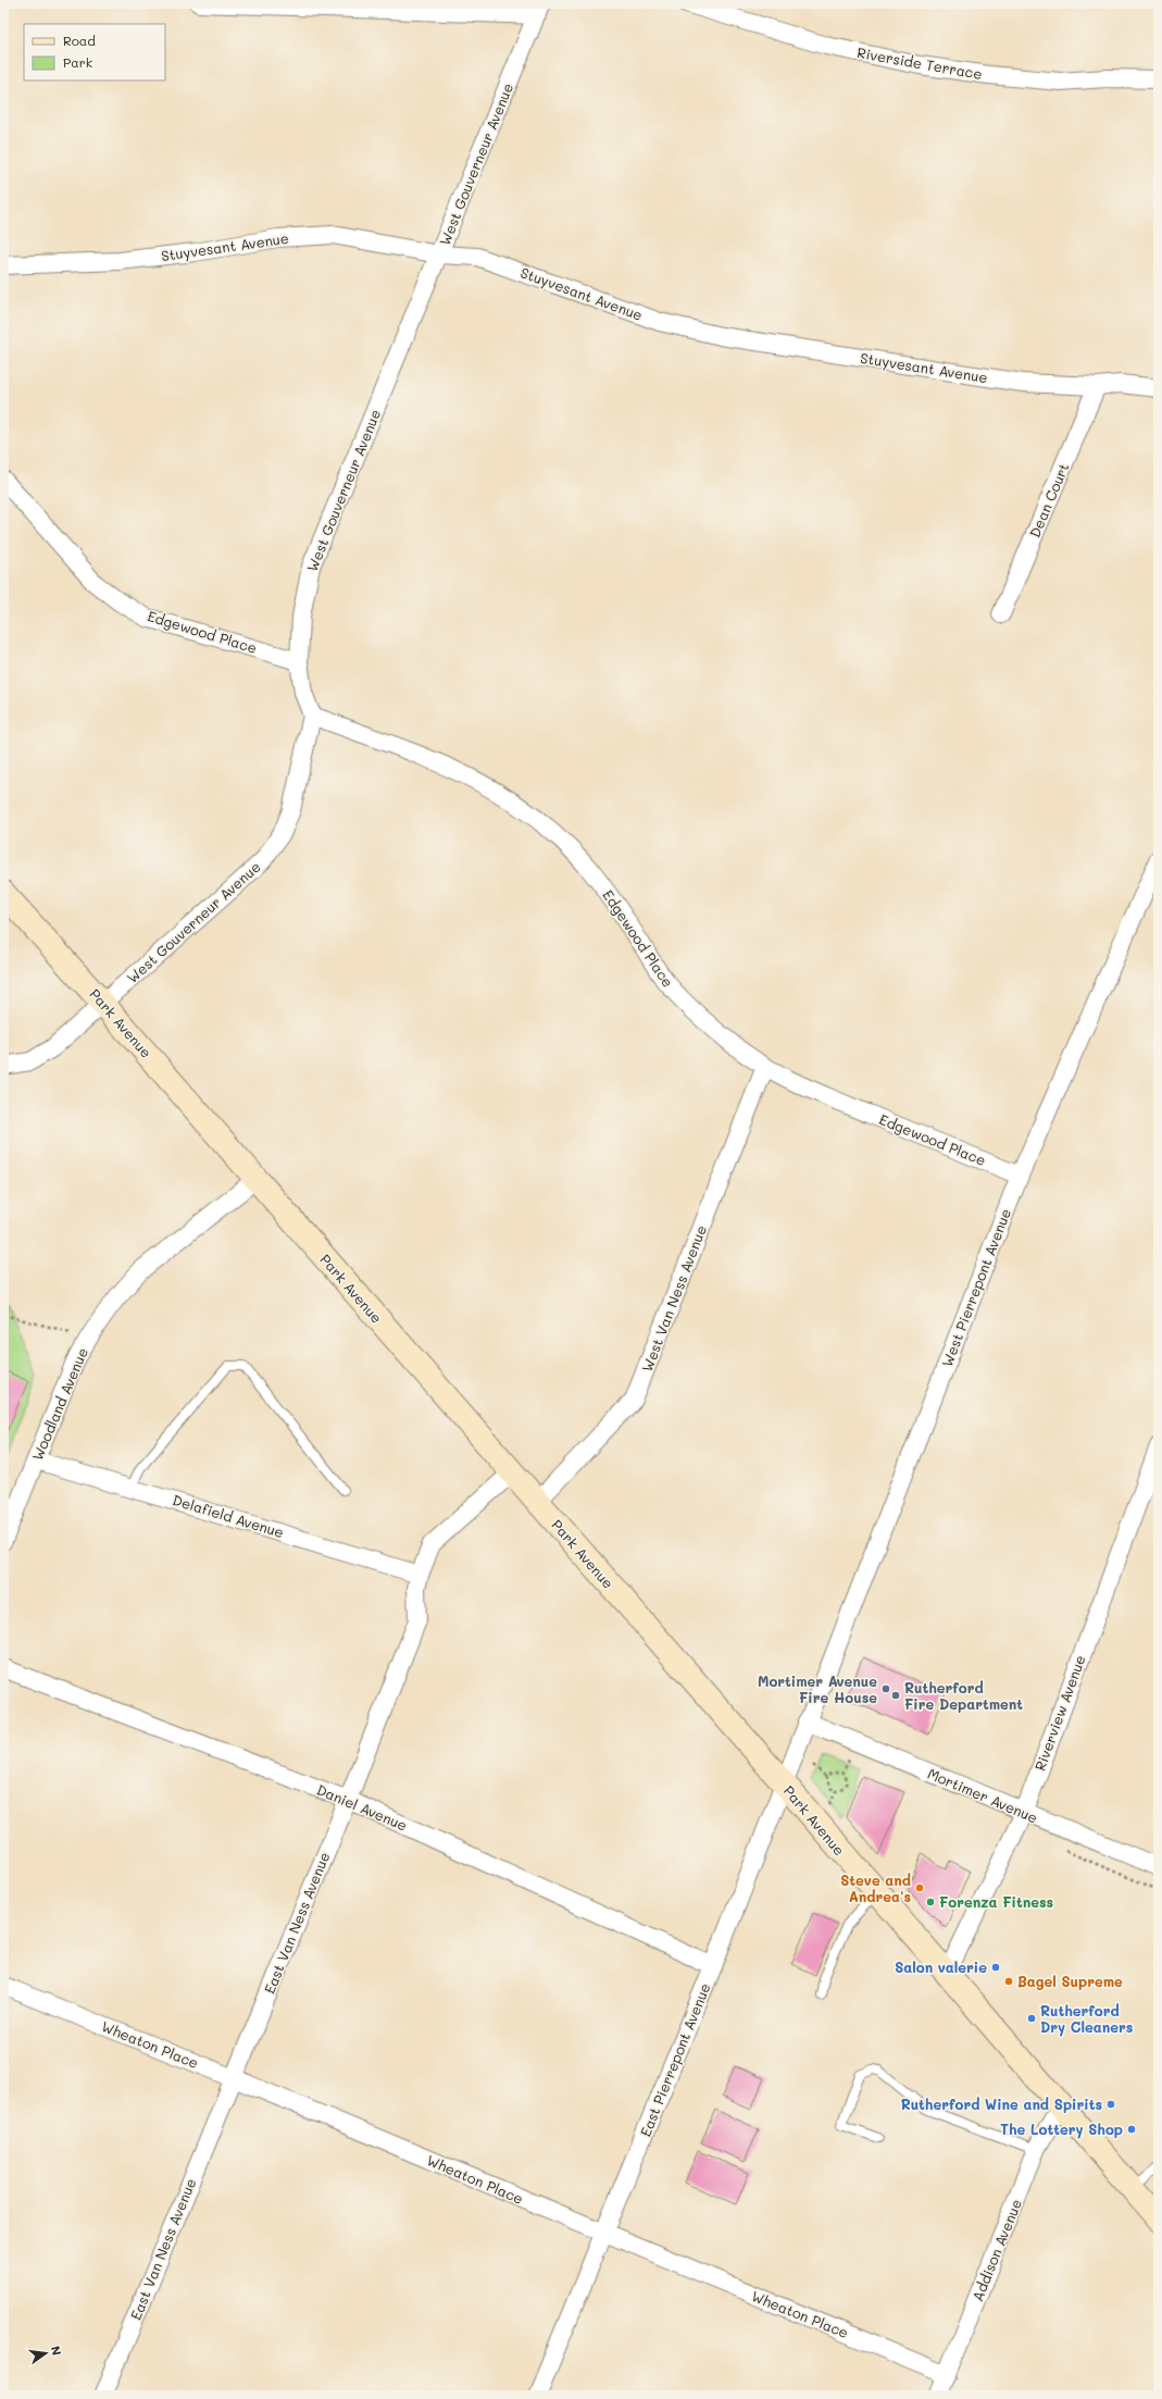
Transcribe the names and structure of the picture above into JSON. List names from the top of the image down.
{
  "streets": {
    "street": [
      "Riverside Terrace",
      "West Gouverneur Avenue",
      "Stuyvesant Avenue",
      "Dean Court",
      "Edgewood Place",
      "Park Avenue",
      "West Pierrepont Avenue",
      "West Van Ness Avenue",
      "Woodland Avenue",
      "Delafield Avenue",
      "Riverview Avenue",
      "Mortimer Avenue",
      "Daniel Avenue",
      "East Van Ness Avenue",
      "Wheaton Place",
      "East Pierrepont Avenue",
      "Addison Avenue"
    ]
  },
  "crossings": [
    ["West Gouverneur Avenue", "Stuyvesant Avenue"],
    ["West Gouverneur Avenue", "Edgewood Place"],
    ["West Gouverneur Avenue", "Park Avenue"],
    ["Stuyvesant Avenue", "Dean Court"],
    ["Edgewood Place", "West Pierrepont Avenue"],
    ["Edgewood Place", "West Van Ness Avenue"],
    ["Park Avenue", "West Van Ness Avenue"],
    ["Park Avenue", "Woodland Avenue"],
    ["Park Avenue", "Riverview Avenue"],
    ["Park Avenue", "East Van Ness Avenue"],
    ["Park Avenue", "East Pierrepont Avenue"],
    ["Park Avenue", "Addison Avenue"],
    ["West Pierrepont Avenue", "Mortimer Avenue"],
    ["West Pierrepont Avenue", "East Pierrepont Avenue"],
    ["Woodland Avenue", "Delafield Avenue"],
    ["Delafield Avenue", "East Van Ness Avenue"],
    ["Riverview Avenue", "Mortimer Avenue"],
    ["Mortimer Avenue", "East Pierrepont Avenue"],
    ["Daniel Avenue", "East Van Ness Avenue"],
    ["Daniel Avenue", "East Pierrepont Avenue"],
    ["East Van Ness Avenue", "Wheaton Place"],
    ["Wheaton Place", "East Pierrepont Avenue"],
    ["Wheaton Place", "Addison Avenue"]
  ],
  "places": [
    "Mortimer Avenue Fire House",
    "Rutherford Fire Department",
    "Steve and Andrea's",
    "Forenza Fitness",
    "Salon valerie",
    "Bagel Supreme",
    "Rutherford Dry Cleaners",
    "Rutherford Wine and Spirits",
    "The Lottery Shop"
  ],
  "legend": ["Road", "Park"],
  "north": "right"
}
